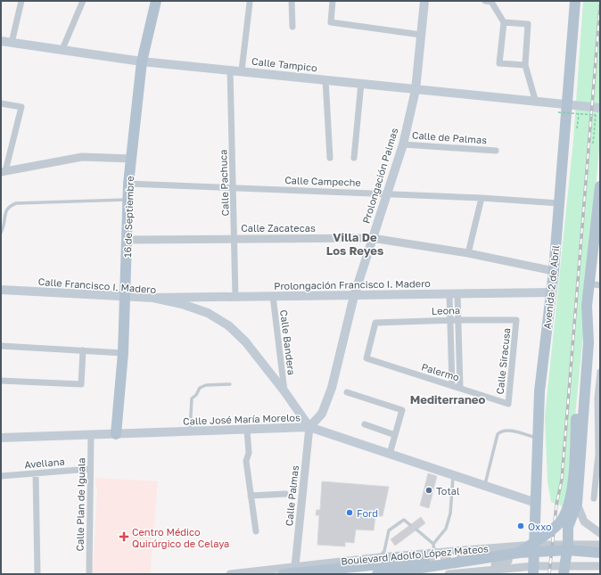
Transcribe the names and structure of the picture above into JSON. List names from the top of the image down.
{
  "streets": {
    "main road": [
      "Calle Tampico",
      "Prolongación Palmas",
      "16 de Septiembre",
      "Prolongación Francisco I. Madero",
      "Calle Francisco I. Madero",
      "Avenida 2 de Abril",
      "Calle José María Morelos",
      "Boulevard Adolfo López Mateos"
    ],
    "street": [
      "Calle de Palmas",
      "Calle Campeche",
      "Calle Pachuca",
      "Calle Zacatecas",
      "Leona",
      "Calle Bandera",
      "Calle Siracusa",
      "Palermo",
      "Avellana",
      "Calle Palmas",
      "Calle Plan de Iguala"
    ]
  },
  "crossings": [
    ["Calle Tampico", "Prolongación Palmas"],
    ["Calle Tampico", "Calle Pachuca"],
    ["Calle Tampico", "16 de Septiembre"],
    ["Calle Tampico", "Avenida 2 de Abril"],
    ["Calle de Palmas", "Prolongación Palmas"],
    ["Prolongación Palmas", "Calle Campeche"],
    ["Prolongación Palmas", "Calle Zacatecas"],
    ["Prolongación Palmas", "Prolongación Francisco I. Madero"],
    ["Prolongación Palmas", "Calle Francisco I. Madero"],
    ["Prolongación Palmas", "Calle José María Morelos"],
    ["Prolongación Palmas", "Calle Palmas"],
    ["Calle Campeche", "Calle Pachuca"],
    ["Calle Campeche", "16 de Septiembre"],
    ["Calle Campeche", "Avenida 2 de Abril"],
    ["Calle Pachuca", "Calle Zacatecas"],
    ["Calle Pachuca", "Prolongación Francisco I. Madero"],
    ["16 de Septiembre", "Calle Zacatecas"],
    ["16 de Septiembre", "Calle Francisco I. Madero"],
    ["16 de Septiembre", "Calle José María Morelos"],
    ["Calle Zacatecas", "Avenida 2 de Abril"],
    ["Prolongación Francisco I. Madero", "Calle Francisco I. Madero"],
    ["Prolongación Francisco I. Madero", "Avenida 2 de Abril"],
    ["Prolongación Francisco I. Madero", "Calle Bandera"],
    ["Calle Francisco I. Madero", "Calle Bandera"],
    ["Calle Francisco I. Madero", "Calle José María Morelos"],
    ["Calle Francisco I. Madero", "Calle Palmas"],
    ["Avenida 2 de Abril", "Calle José María Morelos"],
    ["Avenida 2 de Abril", "Boulevard Adolfo López Mateos"],
    ["Leona", "Calle Siracusa"],
    ["Leona", "Palermo"],
    ["Calle Siracusa", "Palermo"],
    ["Calle José María Morelos", "Calle Palmas"],
    ["Calle José María Morelos", "Calle Plan de Iguala"],
    ["Avellana", "Calle Plan de Iguala"],
    ["Calle Palmas", "Boulevard Adolfo López Mateos"]
  ],
  "districts": ["Villa De Los Reyes", "Mediterraneo"],
  "places": {
    "other": ["Total", "Ford", "Oxxo"],
    "health": ["Centro Médico Quirúrgico de Celaya"]
  }
}
